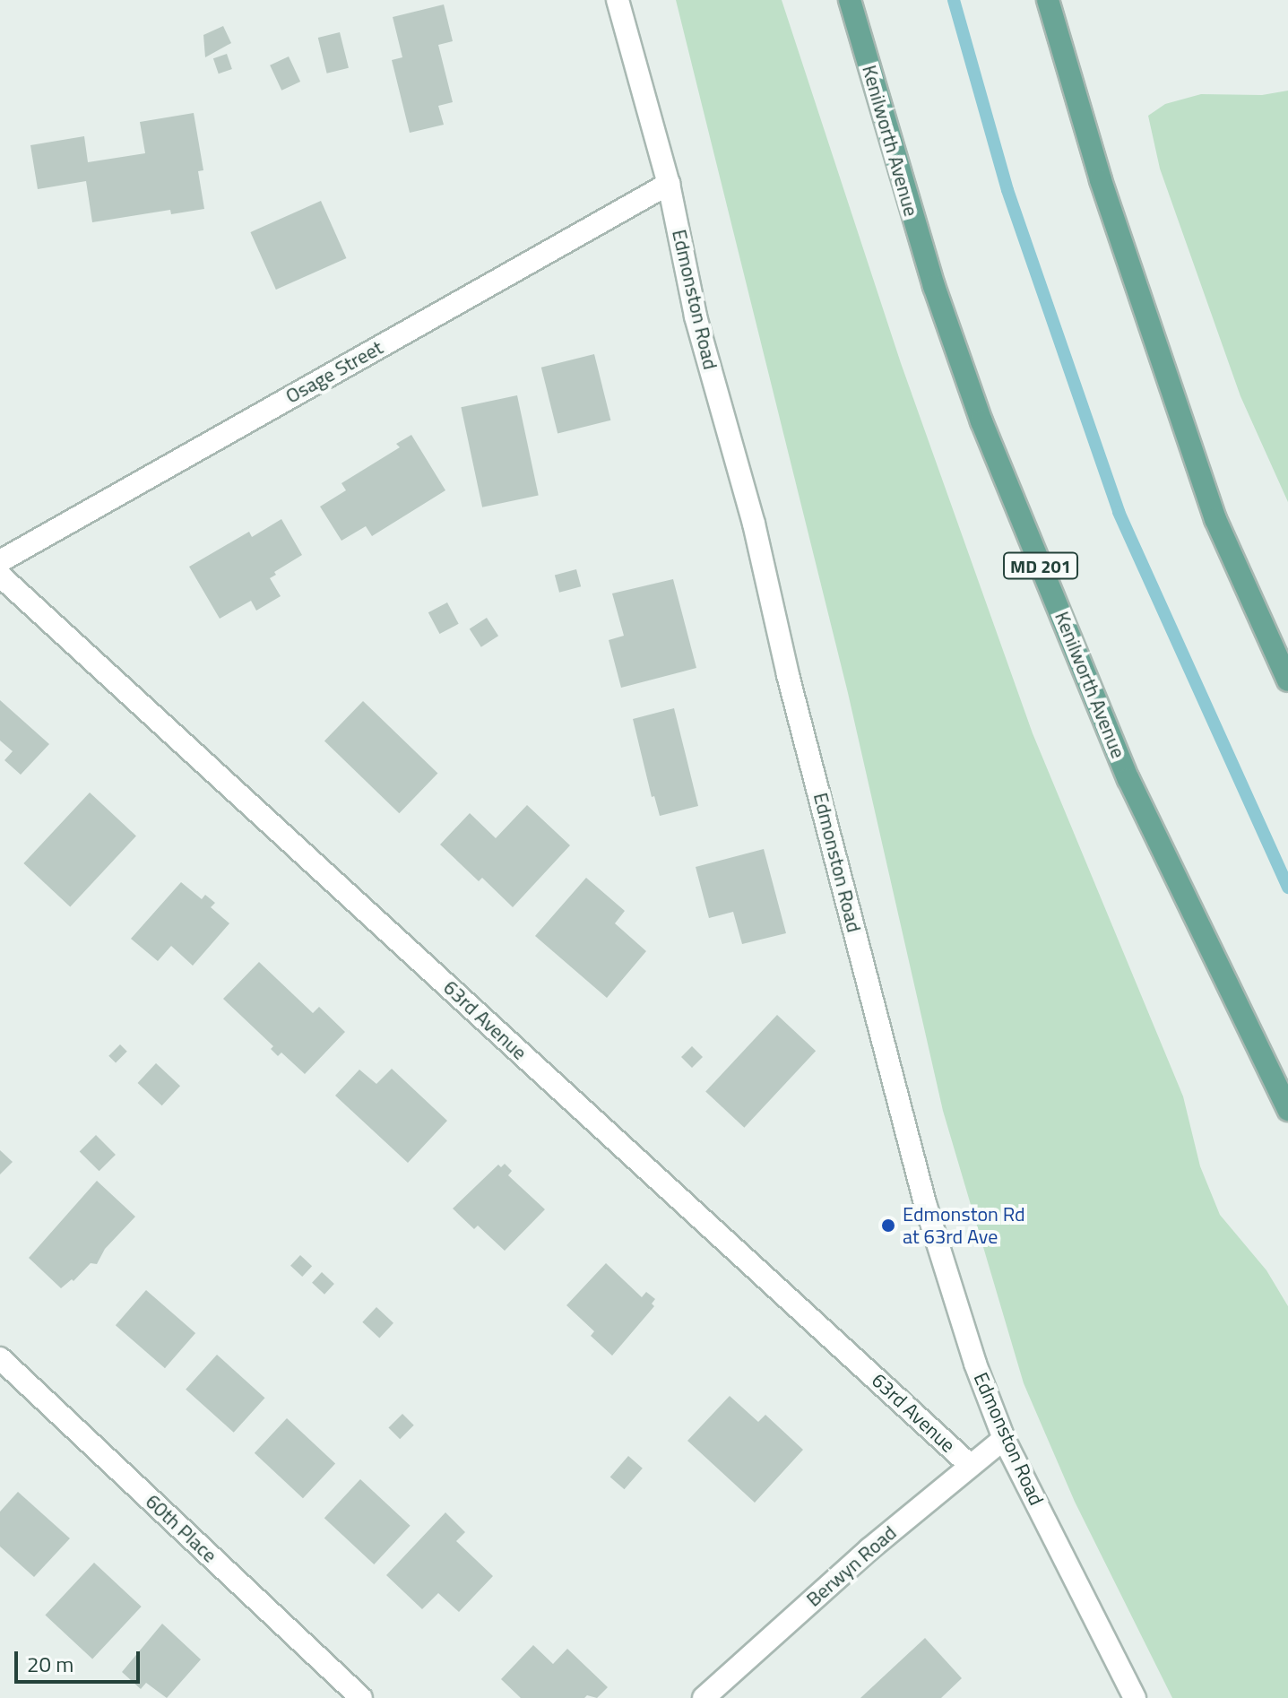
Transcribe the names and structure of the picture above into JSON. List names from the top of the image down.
{
  "streets": {
    "main road": ["Kenilworth Avenue", "MD 201"],
    "street": [
      "Edmonston Road",
      "Osage Street",
      "63rd Avenue",
      "60th Place",
      "Berwyn Road"
    ]
  },
  "crossings": [
    ["Edmonston Road", "Osage Street"],
    ["Edmonston Road", "Berwyn Road"],
    ["63rd Avenue", "Berwyn Road"]
  ],
  "places": ["Edmonston Rd at 63rd Ave"],
  "scale_bar": "20 m"
}
